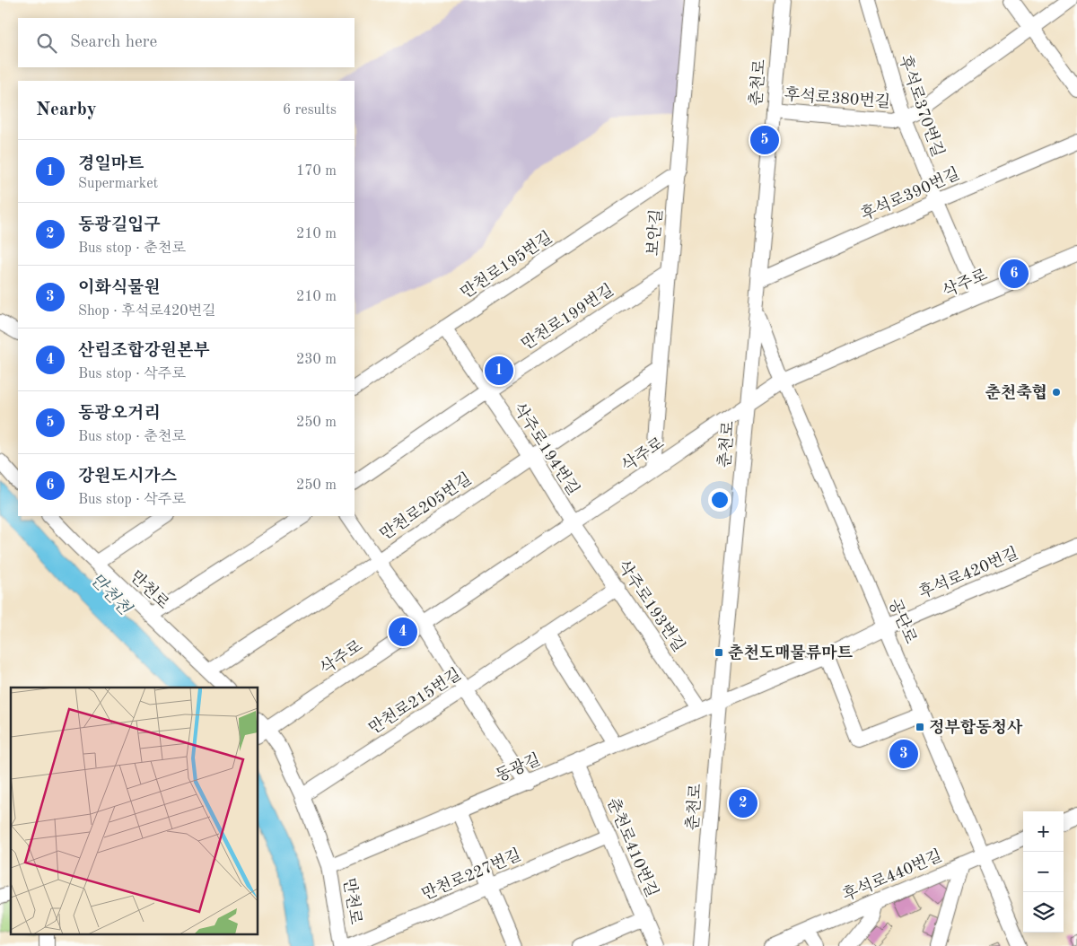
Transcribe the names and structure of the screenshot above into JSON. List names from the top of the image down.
{
  "streets": {
    "street": [
      "춘천로",
      "후석로380번길",
      "후석로370번길",
      "후석로390번길",
      "보안길",
      "만천로195번길",
      "삭주로",
      "만천로199번길",
      "삭주로194번길",
      "만천로205번길",
      "후석로420번길",
      "만천로",
      "삭주로193번길",
      "공단로",
      "만천로215번길",
      "동광길",
      "춘천로410번길",
      "만천로227번길",
      "후석로440번길"
    ]
  },
  "crossings": [
    ["춘천로", "후석로380번길"],
    ["춘천로", "후석로390번길"],
    ["춘천로", "삭주로"],
    ["춘천로", "후석로420번길"],
    ["춘천로", "공단로"],
    ["춘천로", "동광길"],
    ["후석로380번길", "후석로370번길"],
    ["후석로370번길", "후석로390번길"],
    ["후석로370번길", "삭주로"],
    ["보안길", "만천로195번길"],
    ["보안길", "삭주로"],
    ["보안길", "만천로199번길"],
    ["보안길", "만천로205번길"],
    ["만천로195번길", "삭주로194번길"],
    ["삭주로", "삭주로194번길"],
    ["삭주로", "만천로"],
    ["삭주로", "삭주로193번길"],
    ["삭주로", "공단로"],
    ["만천로199번길", "삭주로194번길"],
    ["삭주로194번길", "만천로205번길"],
    ["삭주로194번길", "삭주로193번길"],
    ["만천로205번길", "만천로"],
    ["후석로420번길", "공단로"],
    ["후석로420번길", "동광길"],
    ["만천로", "만천로215번길"],
    ["만천로", "동광길"],
    ["삭주로193번길", "만천로215번길"],
    ["삭주로193번길", "동광길"],
    ["공단로", "후석로440번길"],
    ["동광길", "춘천로410번길"],
    ["춘천로410번길", "만천로227번길"]
  ],
  "water": ["만천천"],
  "places": {
    "other": ["춘천축협"],
    "transit": ["춘천도매물류마트", "정부합동청사"]
  },
  "page": {
    "search": "Search here",
    "heading": ["Nearby", "6 results"],
    "pins": [
      "5",
      "6",
      "1",
      "4",
      "3",
      "2"
    ],
    "list": [
      {
        "mark": "1",
        "name": "경일마트",
        "note": "Supermarket",
        "value": "170 m"
      },
      {
        "mark": "2",
        "name": "동광길입구",
        "note": "Bus stop · 춘천로",
        "value": "210 m"
      },
      {
        "mark": "3",
        "name": "이화식물원",
        "note": "Shop · 후석로420번길",
        "value": "210 m"
      },
      {
        "mark": "4",
        "name": "산림조합강원본부",
        "note": "Bus stop · 삭주로",
        "value": "230 m"
      },
      {
        "mark": "5",
        "name": "동광오거리",
        "note": "Bus stop · 춘천로",
        "value": "250 m"
      },
      {
        "mark": "6",
        "name": "강원도시가스",
        "note": "Bus stop · 삭주로",
        "value": "250 m"
      }
    ],
    "map_buttons": ["+", "−"]
  }
}
